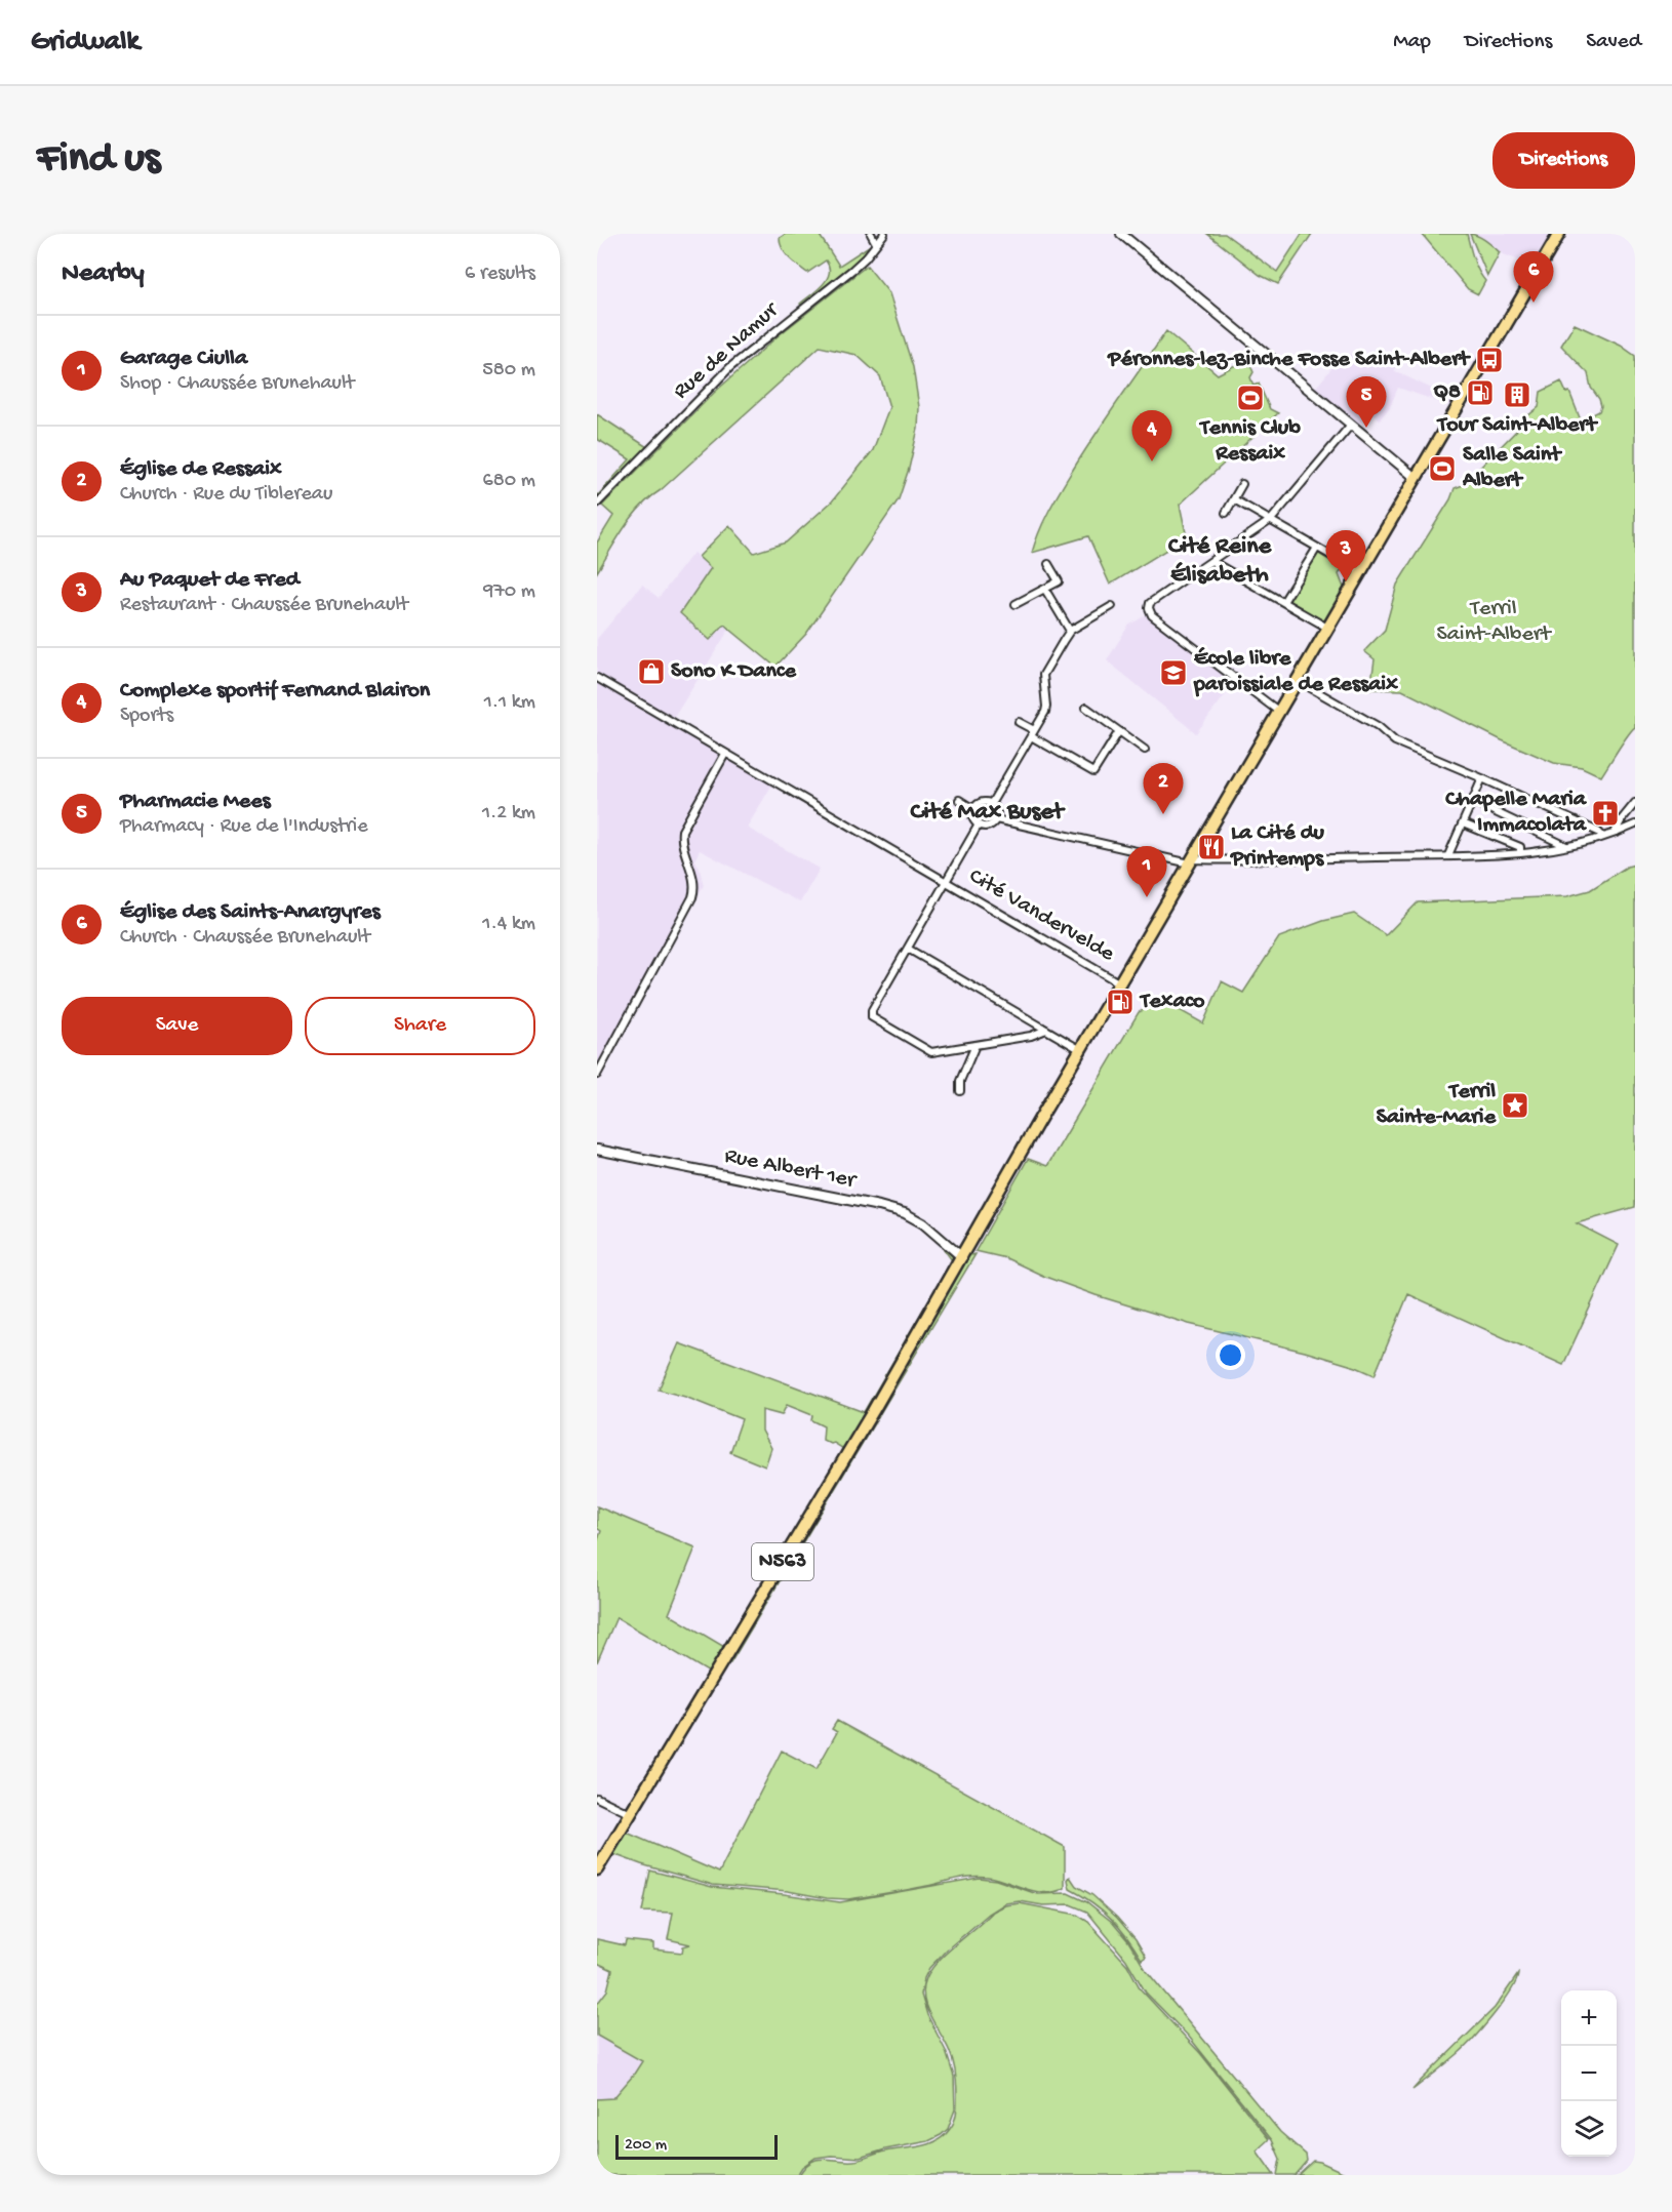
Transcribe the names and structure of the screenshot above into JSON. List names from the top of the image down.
{
  "streets": {
    "main road": ["N563"],
    "street": ["Rue de Namur", "Cité Vandervelde", "Rue Albert 1er"]
  },
  "crossings": [
    ["Cité Vandervelde", "N563"],
    ["Rue Albert 1er", "N563"]
  ],
  "districts": ["Cité Reine Élisabeth", "Cité Max Buset"],
  "parks": ["Terril Saint-Albert"],
  "places": {
    "bus stop": ["Péronnes-lez-Binche Fosse Saint-Albert"],
    "fuel station": ["Q8", "Texaco"],
    "building": ["Tour Saint-Albert"],
    "sports": ["Tennis Club Ressaix", "Salle Saint Albert"],
    "shop": ["Sono K Dance"],
    "school or university": ["École libre paroissiale de Ressaix"],
    "church": ["Chapelle Maria Immacolata"],
    "restaurant": ["La Cité du Printemps"],
    "place": ["Terril Sainte-Marie"]
  },
  "scale_bar": "200 m",
  "page": {
    "header": "Gridwalk",
    "nav": ["Map", "Directions", "Saved"],
    "buttons": [
      "Directions",
      ["Save", "Share"]
    ],
    "title": "Find us",
    "heading": ["Nearby", "6 results"],
    "pins": [
      "6",
      "5",
      "4",
      "3",
      "2",
      "1"
    ],
    "list": [
      {
        "mark": "1",
        "name": "Garage Ciulla",
        "note": "Shop · Chaussée Brunehault",
        "value": "580 m"
      },
      {
        "mark": "2",
        "name": "Église de Ressaix",
        "note": "Church · Rue du Tiblereau",
        "value": "680 m"
      },
      {
        "mark": "3",
        "name": "Au Paquet de Fred",
        "note": "Restaurant · Chaussée Brunehault",
        "value": "970 m"
      },
      {
        "mark": "4",
        "name": "Complexe sportif Fernand Blairon",
        "note": "Sports",
        "value": "1.1 km"
      },
      {
        "mark": "5",
        "name": "Pharmacie Mees",
        "note": "Pharmacy · Rue de l'Industrie",
        "value": "1.2 km"
      },
      {
        "mark": "6",
        "name": "Église des Saints-Anargyres",
        "note": "Church · Chaussée Brunehault",
        "value": "1.4 km"
      }
    ],
    "map_buttons": ["+", "−"],
    "scale": "200 m"
  }
}
